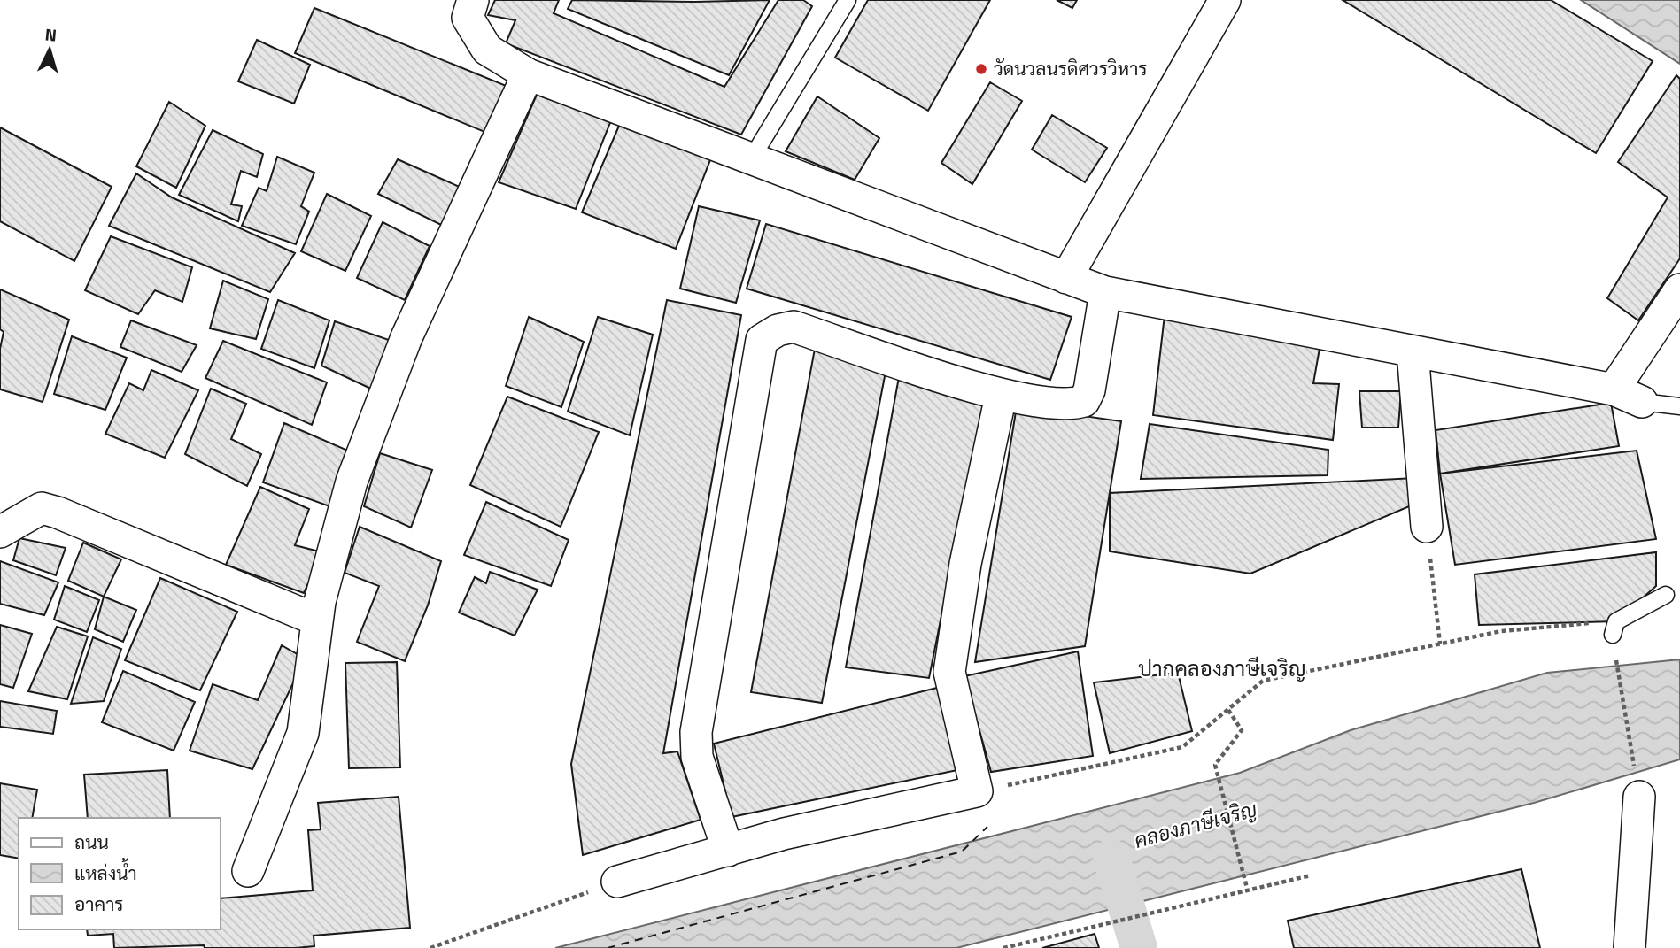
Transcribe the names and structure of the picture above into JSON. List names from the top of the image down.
{
  "districts": ["ปากคลองภาษีเจริญ"],
  "water": ["คลองภาษีเจริญ"],
  "places": ["วัดนวลนรดิศวรวิหาร"],
  "legend": ["ถนน", "แหล่งน้ำ", "อาคาร"],
  "north": "top"
}
